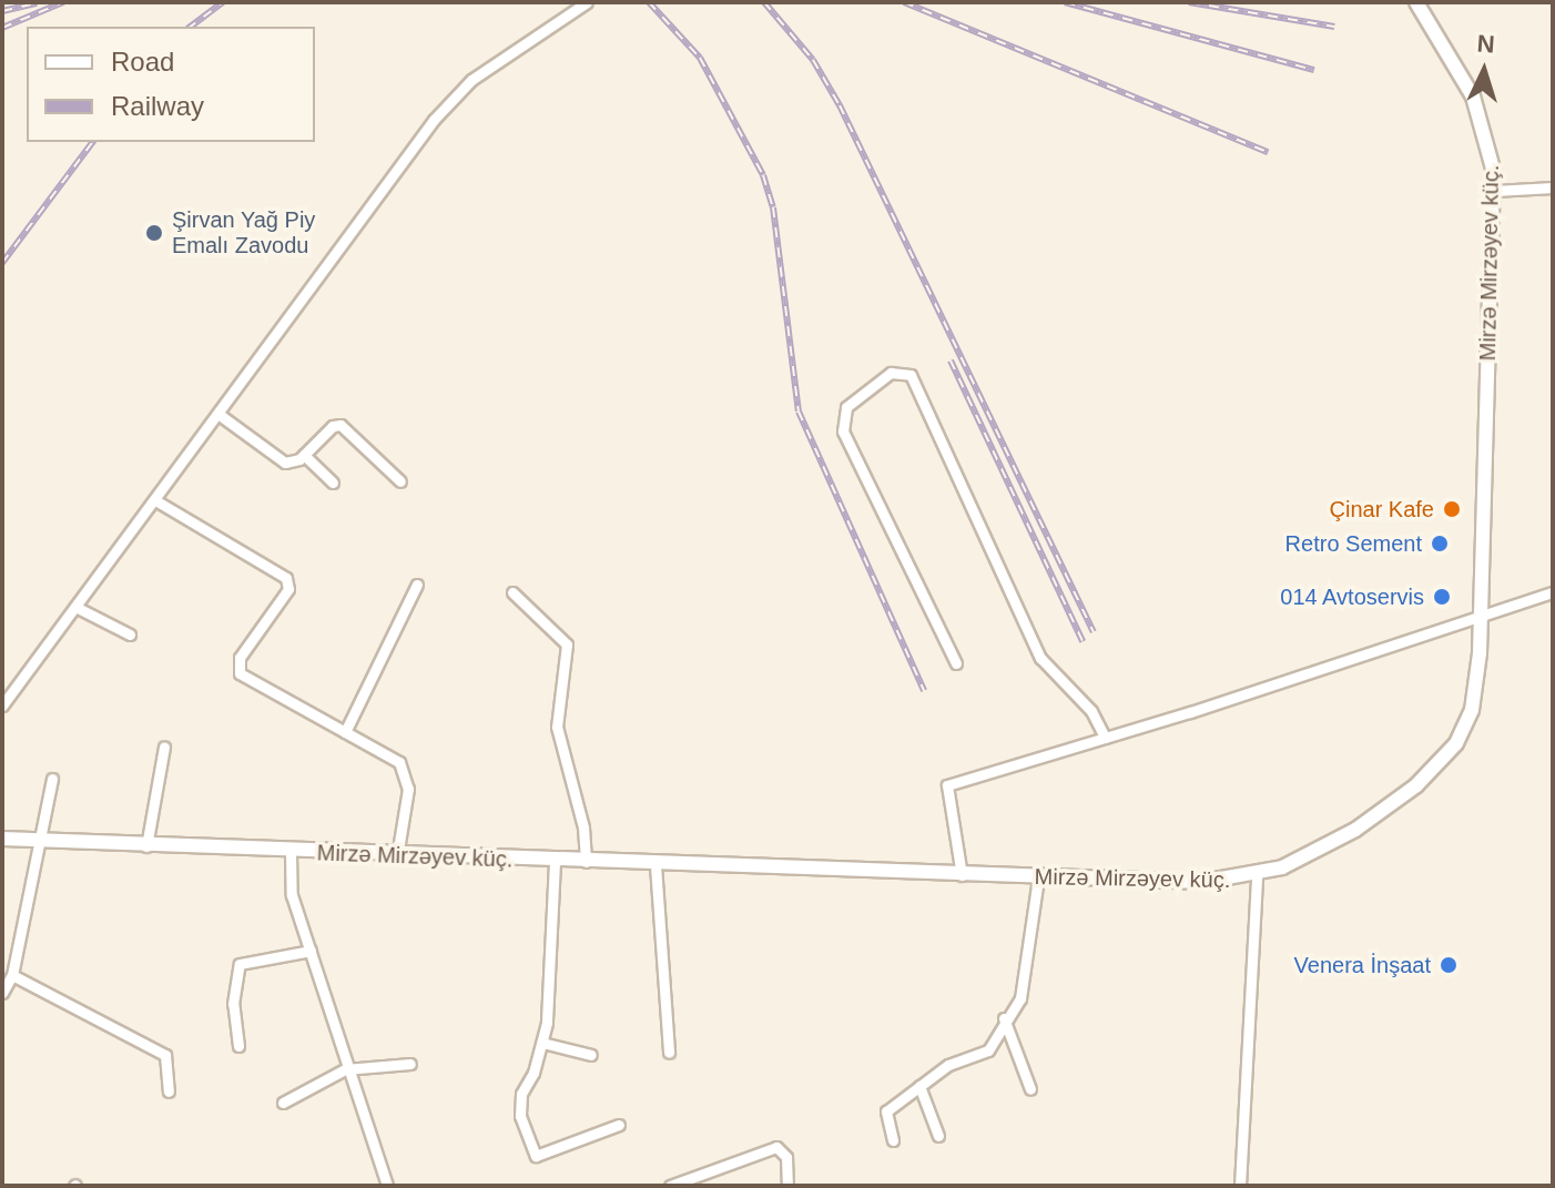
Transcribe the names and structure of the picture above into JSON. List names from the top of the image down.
{
  "streets": {
    "main road": ["Mirzə Mirzəyev küç."]
  },
  "places": [
    "Şirvan Yağ Piy Emalı Zavodu",
    "Çinar Kafe",
    "Retro Sement",
    "014 Avtoservis",
    "Venera İnşaat"
  ],
  "legend": ["Road", "Railway"],
  "north": "top"
}
